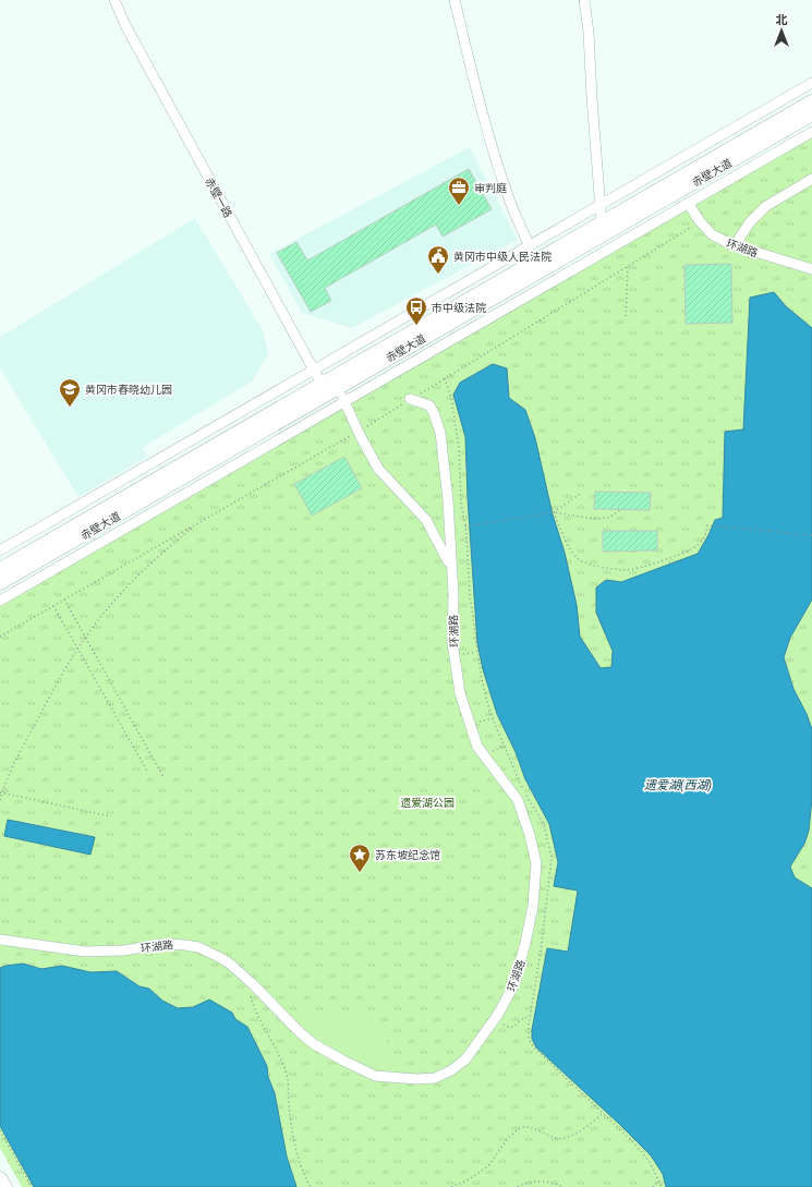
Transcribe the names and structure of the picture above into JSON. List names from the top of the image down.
{
  "streets": {
    "main road": ["赤壁大道"],
    "street": ["赤壁一路", "环湖路"]
  },
  "crossings": [
    ["赤壁大道", "赤壁一路"],
    ["赤壁一路", "环湖路"]
  ],
  "water": ["遗爱湖(西湖)"],
  "parks": ["遗爱湖公园"],
  "places": {
    "office": ["审判庭"],
    "public building": ["黄冈市中级人民法院"],
    "bus stop": ["市中级法院"],
    "school or university": ["黄冈市春晓幼儿园"],
    "place": ["苏东坡纪念馆"]
  },
  "north": "top"
}
